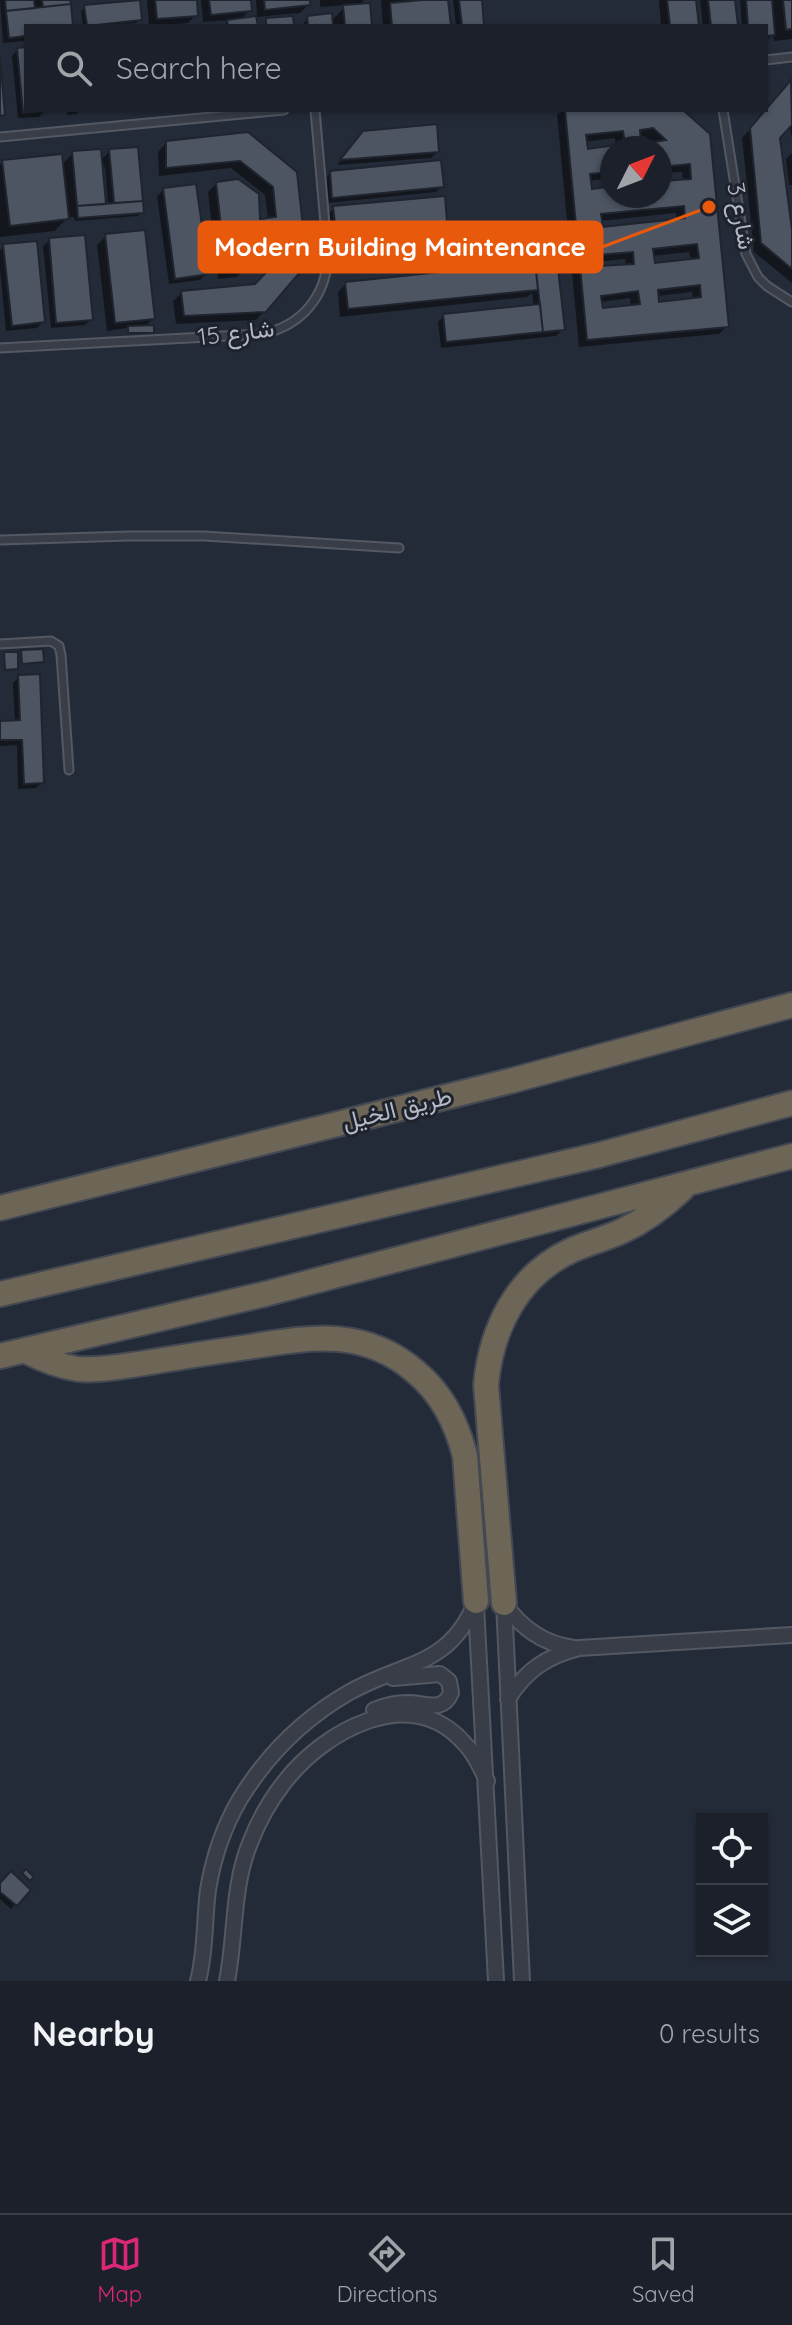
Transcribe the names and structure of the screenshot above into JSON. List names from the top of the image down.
{
  "streets": {
    "highway": ["طريق الخيل"],
    "lane": ["شارع 3", "شارع 15"]
  },
  "places": ["Modern Building Maintenance"],
  "north": "top right",
  "page": {
    "search": "Search here",
    "heading": ["Nearby", "0 results"],
    "nav": ["Map", "Directions", "Saved"]
  }
}
